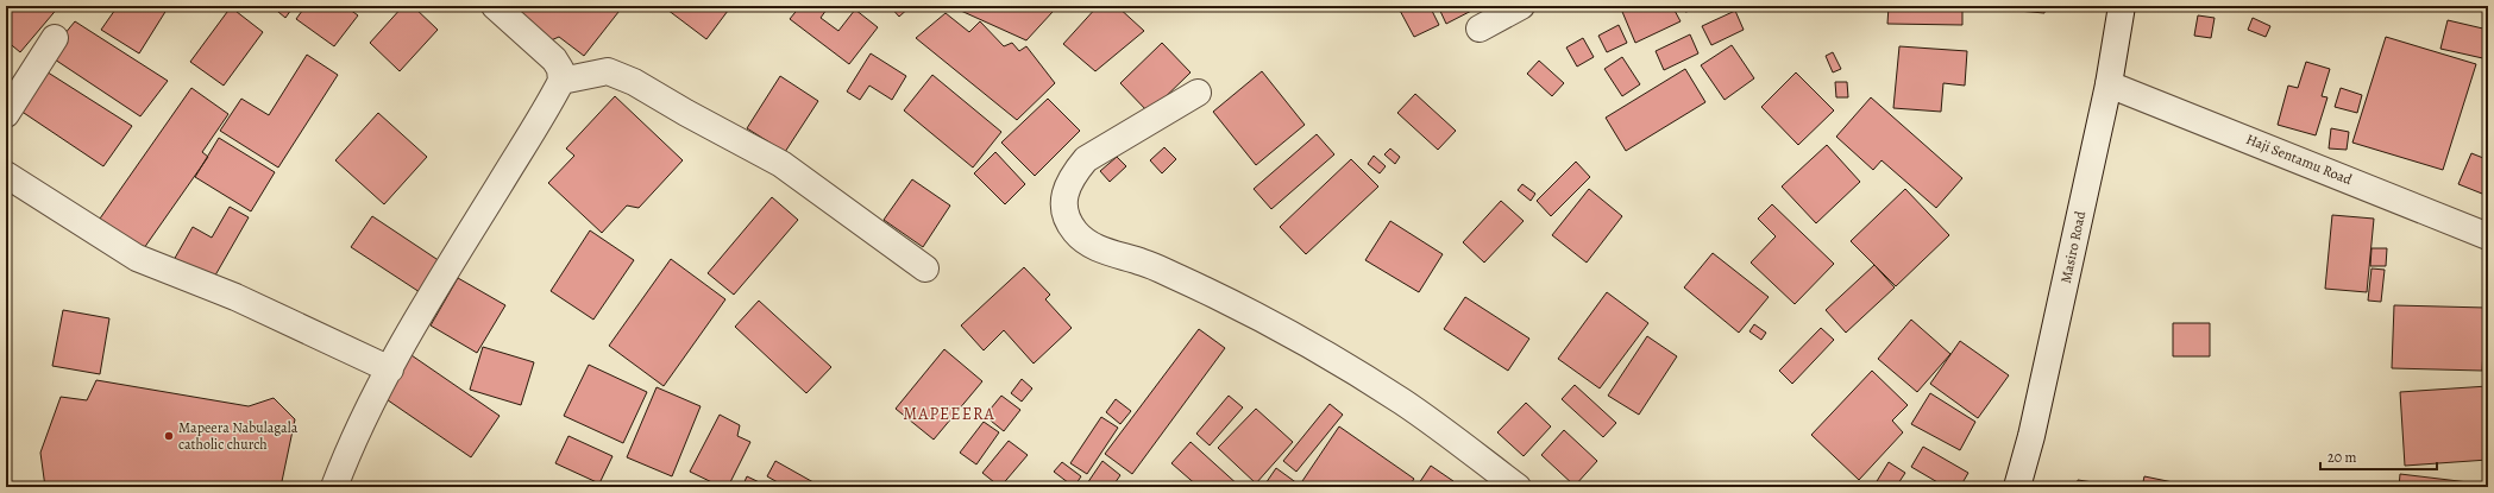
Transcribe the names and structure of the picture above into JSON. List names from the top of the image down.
{
  "streets": {
    "street": ["Haji Sentamu Road", "Masiro Road"]
  },
  "crossings": [
    ["Haji Sentamu Road", "Masiro Road"]
  ],
  "districts": ["MAPEEERA"],
  "places": ["Mapeera Nabulagala catholic church"],
  "scale_bar": "20 m"
}
